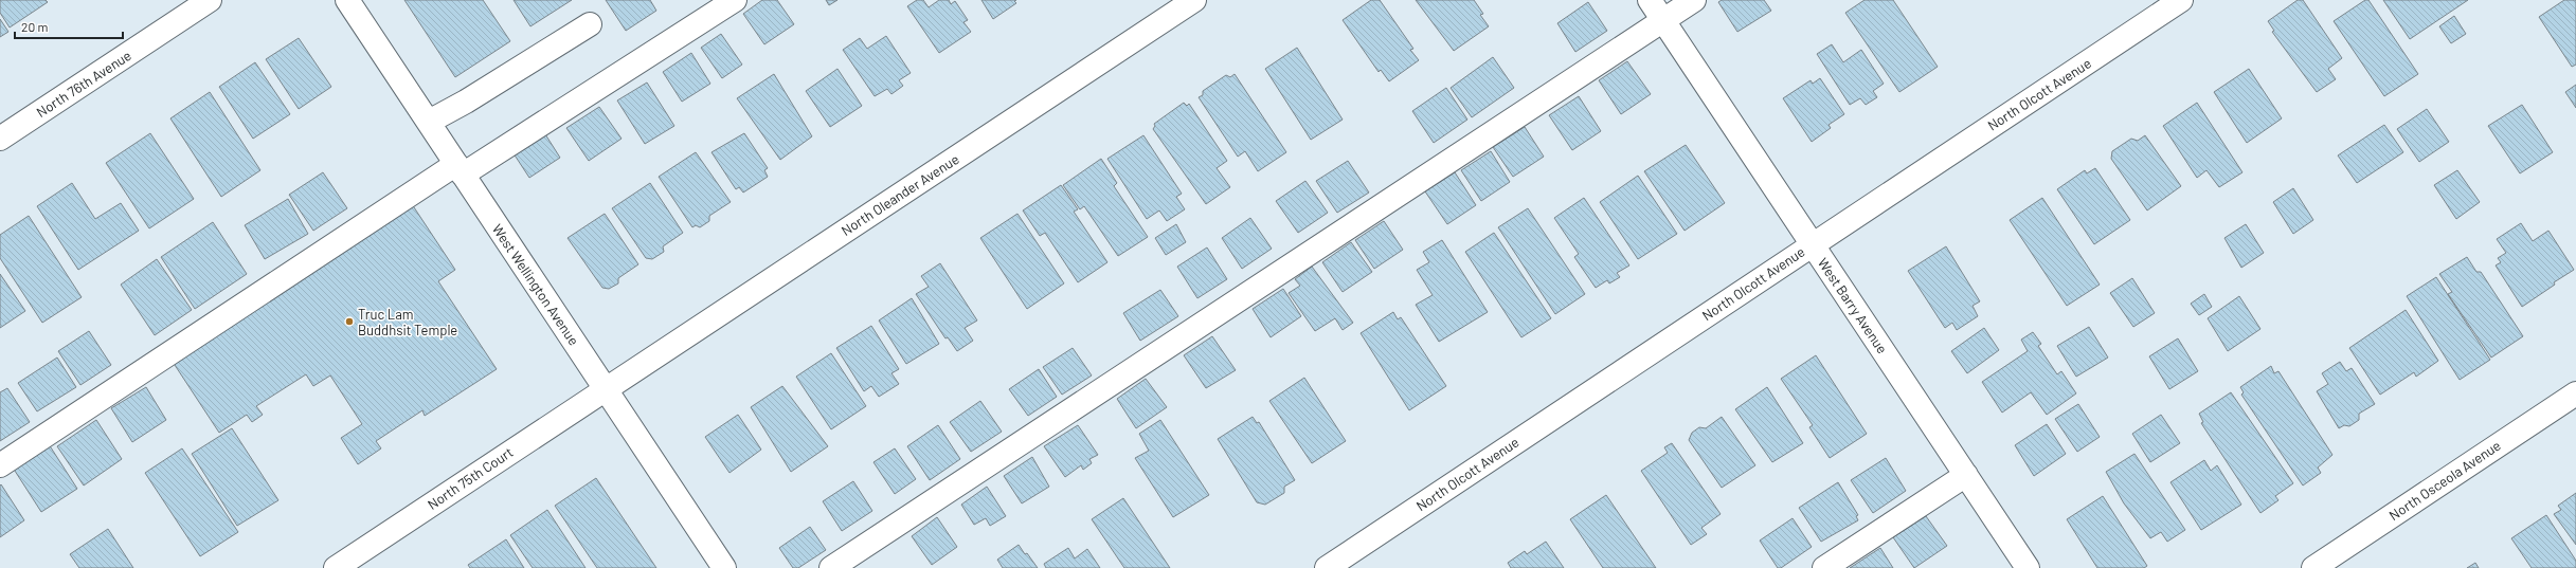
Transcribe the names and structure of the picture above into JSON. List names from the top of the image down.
{
  "streets": {
    "street": [
      "North 76th Avenue",
      "North Olcott Avenue",
      "North Oleander Avenue",
      "West Wellington Avenue",
      "West Barry Avenue",
      "North 75th Court",
      "North Osceola Avenue"
    ]
  },
  "crossings": [
    ["North Olcott Avenue", "West Barry Avenue"],
    ["North Oleander Avenue", "West Wellington Avenue"],
    ["North Oleander Avenue", "North 75th Court"],
    ["West Wellington Avenue", "North 75th Court"]
  ],
  "places": ["Truc Lam Buddhsit Temple"],
  "scale_bar": "20 m"
}
